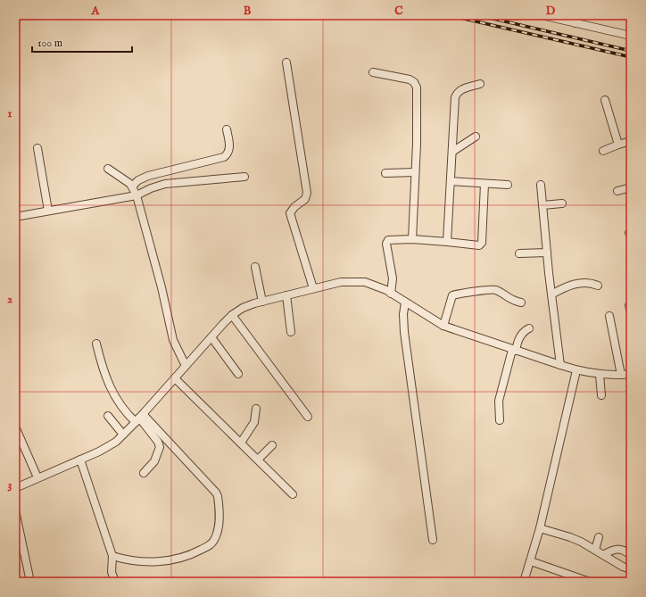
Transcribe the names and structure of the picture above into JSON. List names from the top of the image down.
{
  "scale_bar": "100 m",
  "grid": {
    "columns": [
      "A",
      "B",
      "C",
      "D"
    ],
    "rows": ["1", "2", "3"]
  }
}
